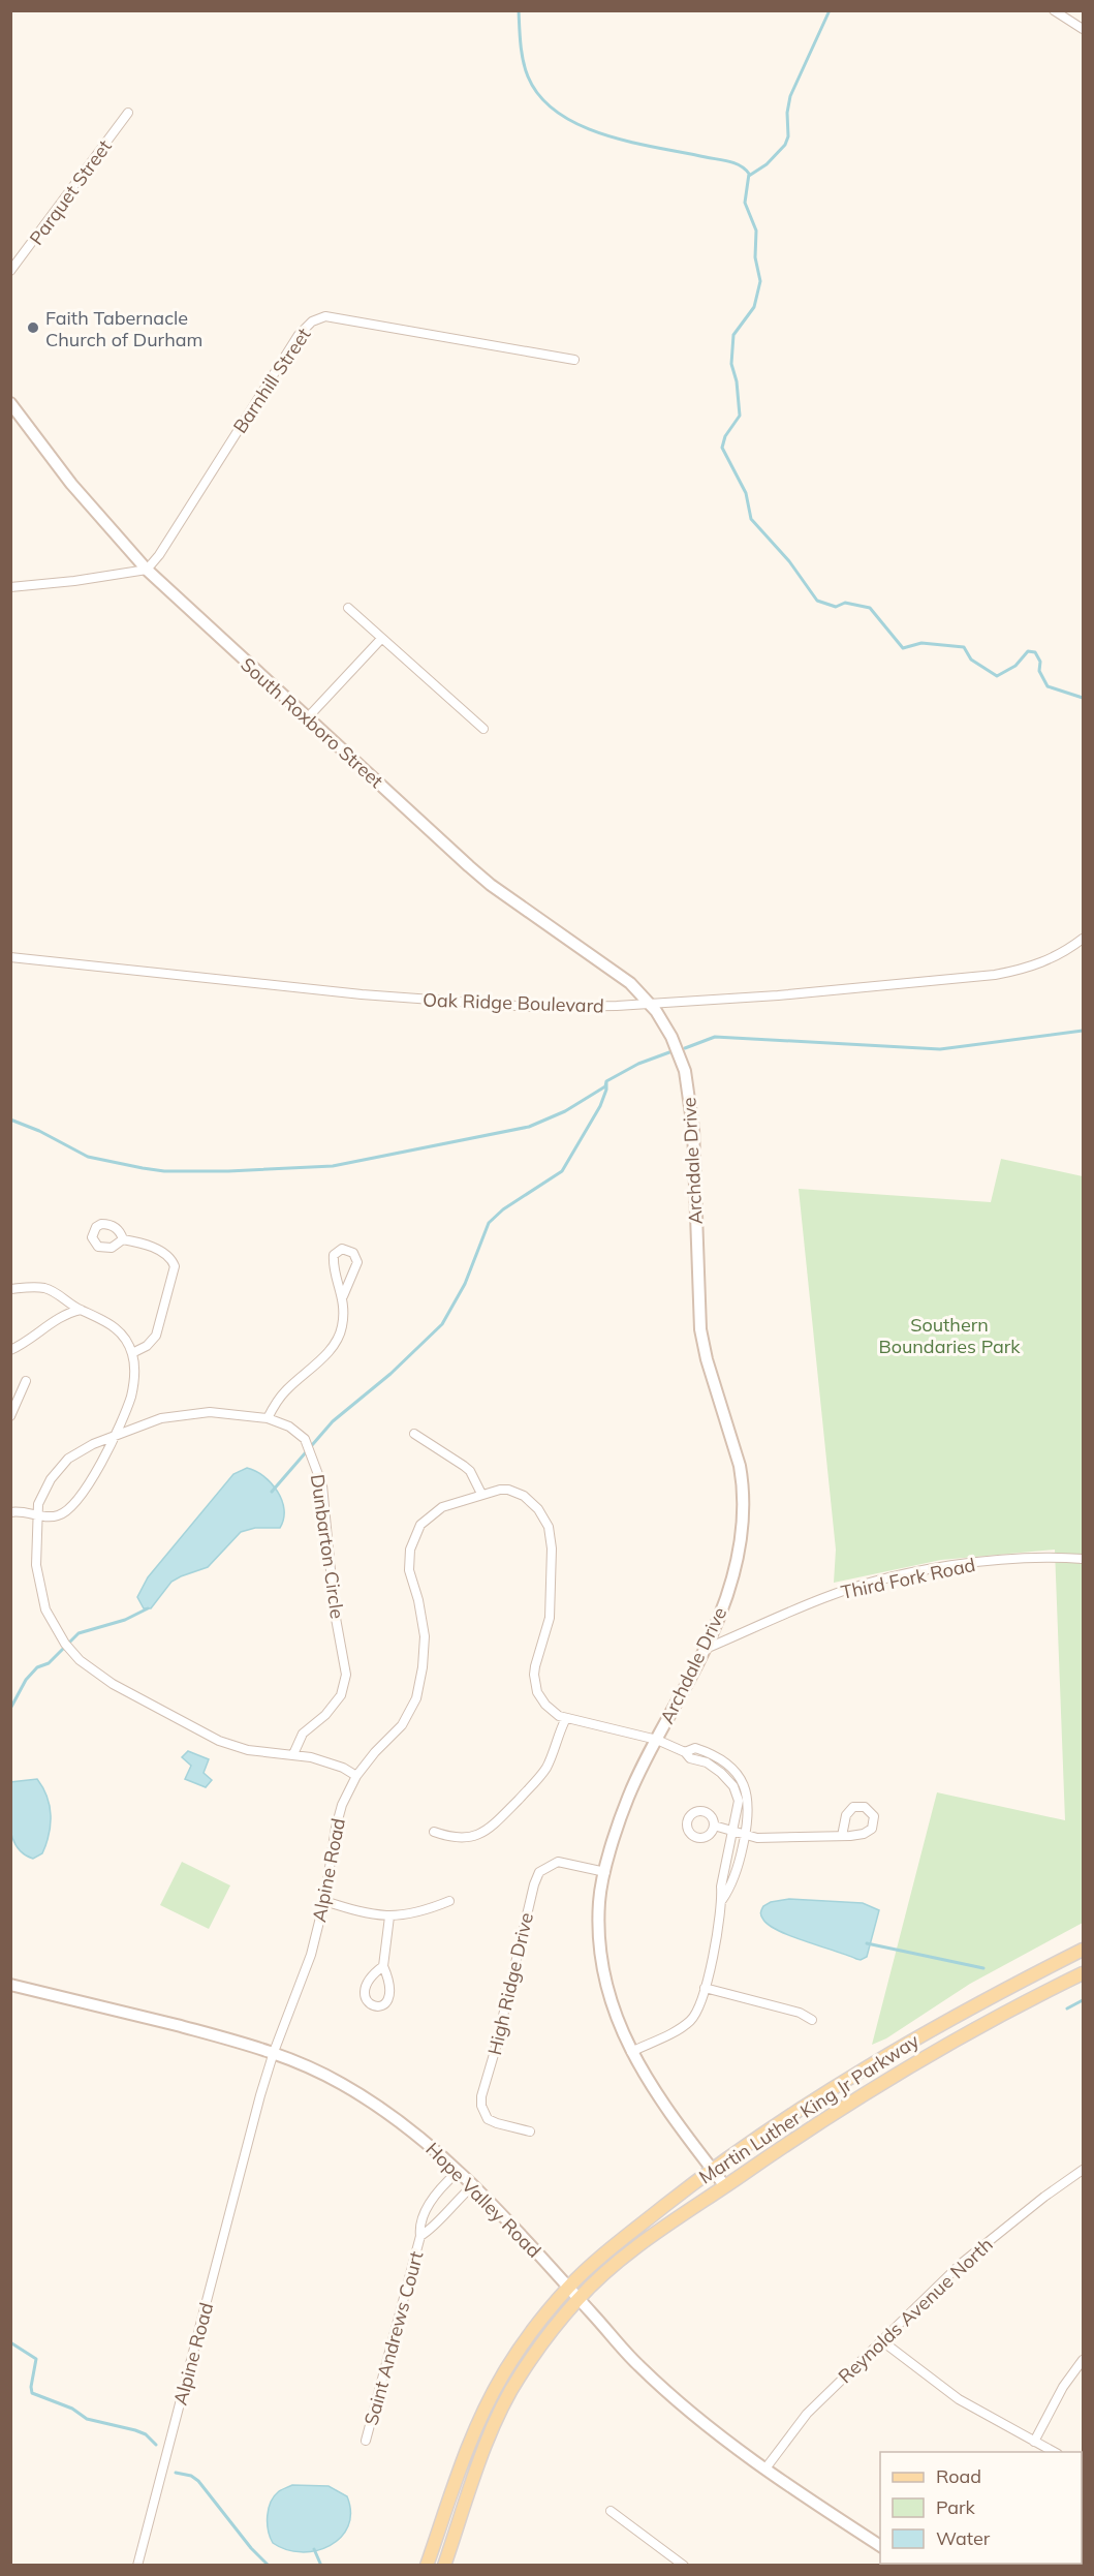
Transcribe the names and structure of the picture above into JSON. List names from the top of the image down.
{
  "streets": {
    "main road": ["Martin Luther King Jr Parkway"],
    "street": [
      "Parquet Street",
      "Barnhill Street",
      "South Roxboro Street",
      "Oak Ridge Boulevard",
      "Archdale Drive",
      "Dunbarton Circle",
      "Third Fork Road",
      "Alpine Road",
      "High Ridge Drive",
      "Hope Valley Road",
      "Reynolds Avenue North",
      "Saint Andrews Court"
    ]
  },
  "crossings": [
    ["Barnhill Street", "South Roxboro Street"],
    ["South Roxboro Street", "Oak Ridge Boulevard"],
    ["South Roxboro Street", "Archdale Drive"],
    ["Oak Ridge Boulevard", "Archdale Drive"],
    ["Archdale Drive", "Third Fork Road"],
    ["Archdale Drive", "Alpine Road"],
    ["Archdale Drive", "High Ridge Drive"],
    ["Archdale Drive", "Martin Luther King Jr Parkway"],
    ["Dunbarton Circle", "Alpine Road"],
    ["Alpine Road", "Hope Valley Road"],
    ["Martin Luther King Jr Parkway", "Hope Valley Road"],
    ["Hope Valley Road", "Reynolds Avenue North"],
    ["Hope Valley Road", "Saint Andrews Court"]
  ],
  "parks": ["Southern Boundaries Park"],
  "places": ["Faith Tabernacle Church of Durham"],
  "legend": ["Road", "Park", "Water"]
}
